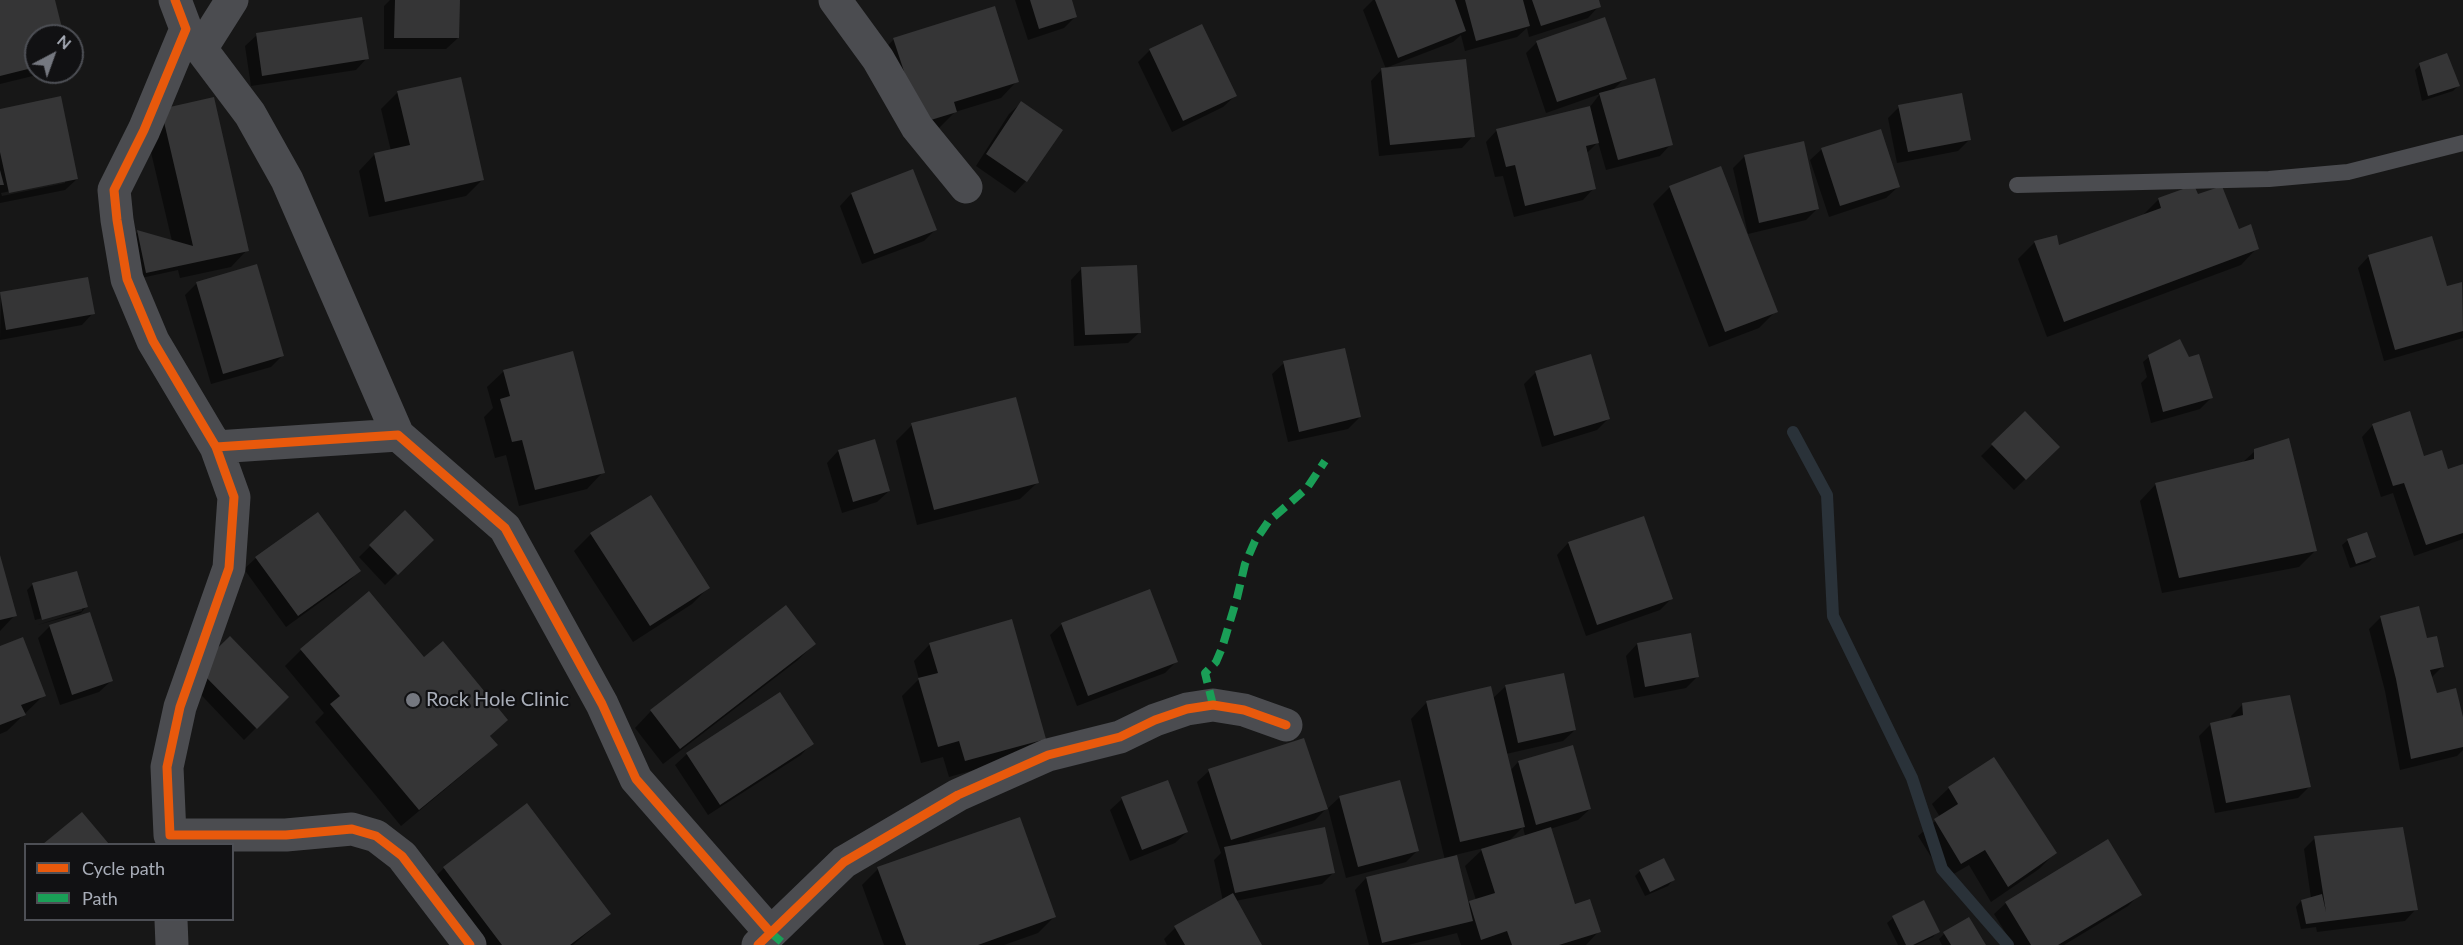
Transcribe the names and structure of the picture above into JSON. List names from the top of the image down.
{
  "places": ["Rock Hole Clinic"],
  "legend": ["Cycle path", "Path"],
  "north": "top right"
}
